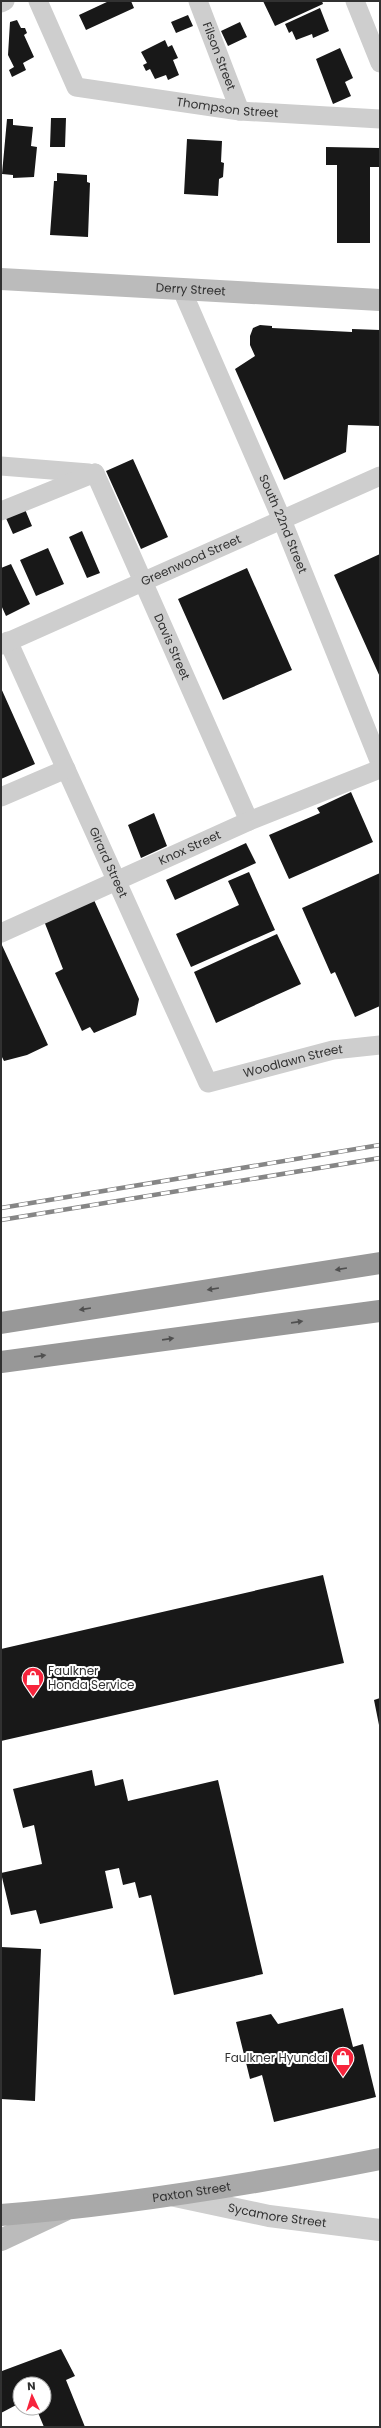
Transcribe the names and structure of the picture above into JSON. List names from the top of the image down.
{
  "streets": {
    "main road": ["Derry Street", "Paxton Street"],
    "street": [
      "Filson Street",
      "Thompson Street",
      "South 22nd Street",
      "Greenwood Street",
      "Davis Street",
      "Knox Street",
      "Girard Street",
      "Woodlawn Street",
      "Sycamore Street"
    ]
  },
  "crossings": [
    ["Filson Street", "Thompson Street"],
    ["Derry Street", "South 22nd Street"],
    ["South 22nd Street", "Greenwood Street"],
    ["Greenwood Street", "Davis Street"],
    ["Greenwood Street", "Girard Street"],
    ["Davis Street", "Knox Street"],
    ["Knox Street", "Girard Street"],
    ["Girard Street", "Woodlawn Street"],
    ["Paxton Street", "Sycamore Street"]
  ],
  "places": {
    "shop": ["Faulkner Honda Service", "Faulkner Hyundai"]
  },
  "north": "top"
}
